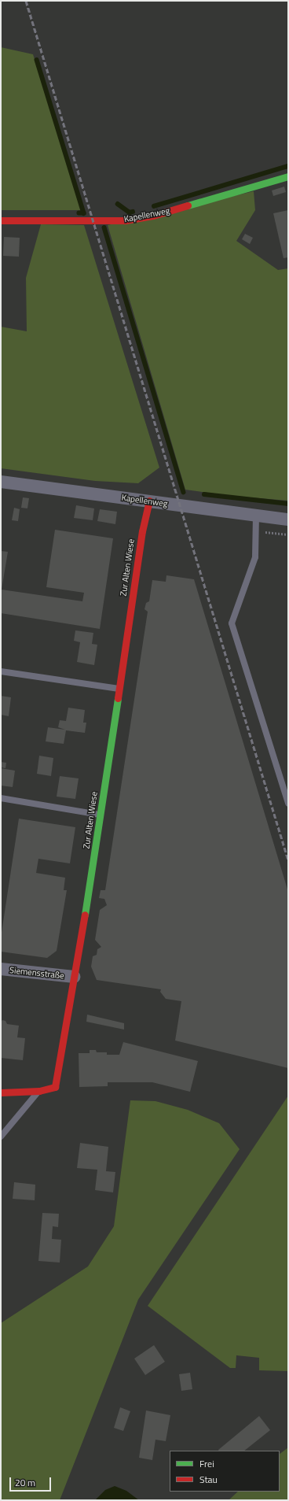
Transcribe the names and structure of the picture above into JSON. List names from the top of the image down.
{
  "streets": {
    "street": ["Kapellenweg", "Zur Alten Wiese", "Siemensstraße"]
  },
  "crossings": [
    ["Kapellenweg", "Zur Alten Wiese"],
    ["Zur Alten Wiese", "Siemensstraße"]
  ],
  "legend": ["Frei", "Stau"],
  "scale_bar": "20 m"
}
